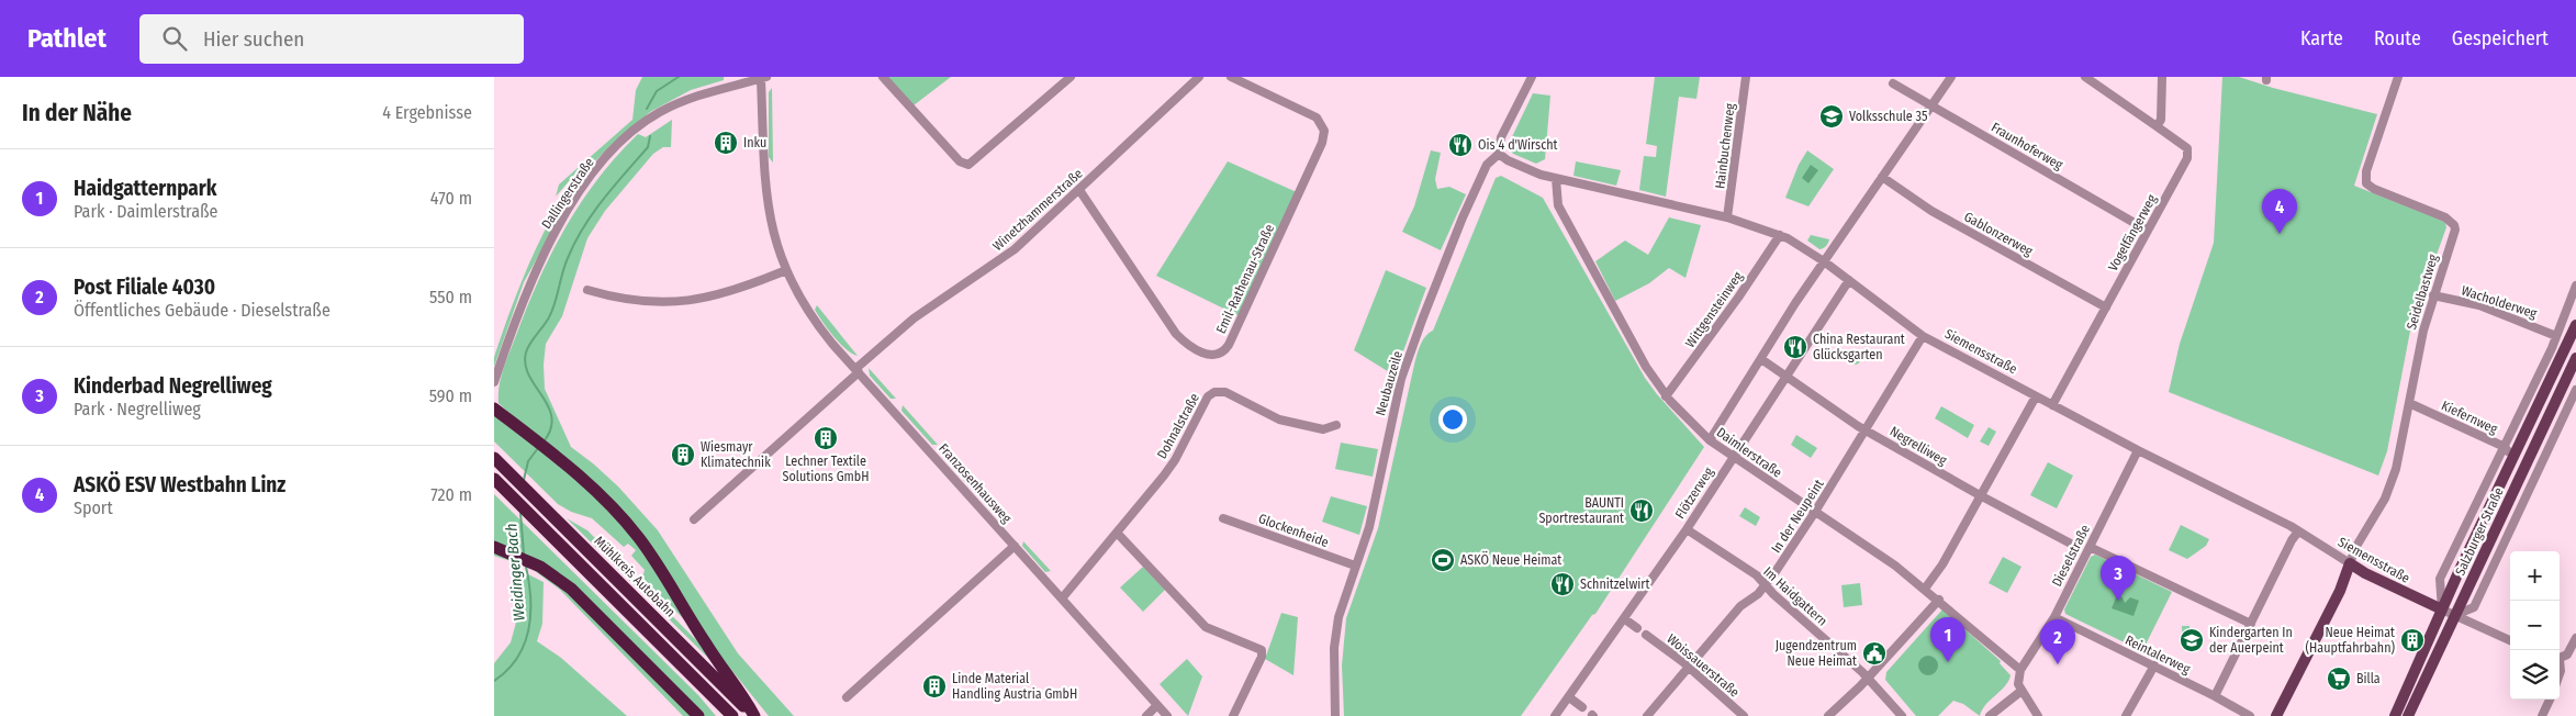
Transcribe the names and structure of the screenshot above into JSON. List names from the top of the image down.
{
  "streets": {
    "highway": ["Mühlkreis Autobahn"],
    "main road": ["Siemensstraße", "Salzburger Straße"],
    "street": [
      "Hainbuchenweg",
      "Fraunhoferweg",
      "Dallingerstraße",
      "Winetzhammerstraße",
      "Vogelfängerweg",
      "Gablonzerweg",
      "Emil-Rathenau-Straße",
      "Seidelbastweg",
      "Wacholderweg",
      "Wittgensteinweg",
      "Neubauzeile",
      "Kiefernweg",
      "Dohnalstraße",
      "Negrelliweg",
      "Daimlerstraße",
      "Franzosenhausweg",
      "Flötzerweg",
      "In der Neupeint",
      "Glockenheide",
      "Dieselstraße",
      "Im Haidgattern",
      "Reintalerweg",
      "Woissauerstraße"
    ]
  },
  "crossings": [
    ["Hainbuchenweg", "Siemensstraße"],
    ["Fraunhoferweg", "Vogelfängerweg"],
    ["Dallingerstraße", "Franzosenhausweg"],
    ["Winetzhammerstraße", "Emil-Rathenau-Straße"],
    ["Winetzhammerstraße", "Franzosenhausweg"],
    ["Vogelfängerweg", "Gablonzerweg"],
    ["Vogelfängerweg", "Siemensstraße"],
    ["Seidelbastweg", "Wacholderweg"],
    ["Seidelbastweg", "Siemensstraße"],
    ["Seidelbastweg", "Kiefernweg"],
    ["Wacholderweg", "Salzburger Straße"],
    ["Wittgensteinweg", "Siemensstraße"],
    ["Wittgensteinweg", "Daimlerstraße"],
    ["Siemensstraße", "Neubauzeile"],
    ["Siemensstraße", "Daimlerstraße"],
    ["Siemensstraße", "Flötzerweg"],
    ["Siemensstraße", "In der Neupeint"],
    ["Siemensstraße", "Salzburger Straße"],
    ["Siemensstraße", "Dieselstraße"],
    ["Neubauzeile", "Glockenheide"],
    ["Kiefernweg", "Salzburger Straße"],
    ["Dohnalstraße", "Franzosenhausweg"],
    ["Negrelliweg", "Flötzerweg"],
    ["Negrelliweg", "In der Neupeint"],
    ["Daimlerstraße", "Flötzerweg"],
    ["Daimlerstraße", "In der Neupeint"],
    ["Daimlerstraße", "Dieselstraße"],
    ["Flötzerweg", "Im Haidgattern"],
    ["In der Neupeint", "Im Haidgattern"],
    ["In der Neupeint", "Woissauerstraße"],
    ["Dieselstraße", "Reintalerweg"]
  ],
  "water": ["Weidinger Bach"],
  "places": {
    "school or university": ["Volksschule 35", "Kindergarten In der Auerpeint"],
    "building": [
      "Inku",
      "Lechner Textile Solutions GmbH",
      "Wiesmayr Klimatechnik",
      "Neue Heimat (Hauptfahrbahn)",
      "Linde Material Handling Austria GmbH"
    ],
    "restaurant": [
      "Ois 4 d'Wirscht",
      "China Restaurant Glücksgarten",
      "BAUNTI Sportrestaurant",
      "Schnitzelwirt"
    ],
    "sports": ["ASKÖ Neue Heimat"],
    "public building": ["Jugendzentrum Neue Heimat"],
    "supermarket": ["Billa"]
  },
  "page": {
    "header": "Pathlet",
    "search": "Hier suchen",
    "nav": ["Karte", "Route", "Gespeichert"],
    "heading": ["In der Nähe", "4 Ergebnisse"],
    "list": [
      {
        "mark": "1",
        "name": "Haidgatternpark",
        "note": "Park · Daimlerstraße",
        "value": "470 m"
      },
      {
        "mark": "2",
        "name": "Post Filiale 4030",
        "note": "Öffentliches Gebäude · Dieselstraße",
        "value": "550 m"
      },
      {
        "mark": "3",
        "name": "Kinderbad Negrelliweg",
        "note": "Park · Negrelliweg",
        "value": "590 m"
      },
      {
        "mark": "4",
        "name": "ASKÖ ESV Westbahn Linz",
        "note": "Sport",
        "value": "720 m"
      }
    ],
    "pins": [
      "4",
      "3",
      "1",
      "2"
    ],
    "map_buttons": ["+", "−"]
  }
}
